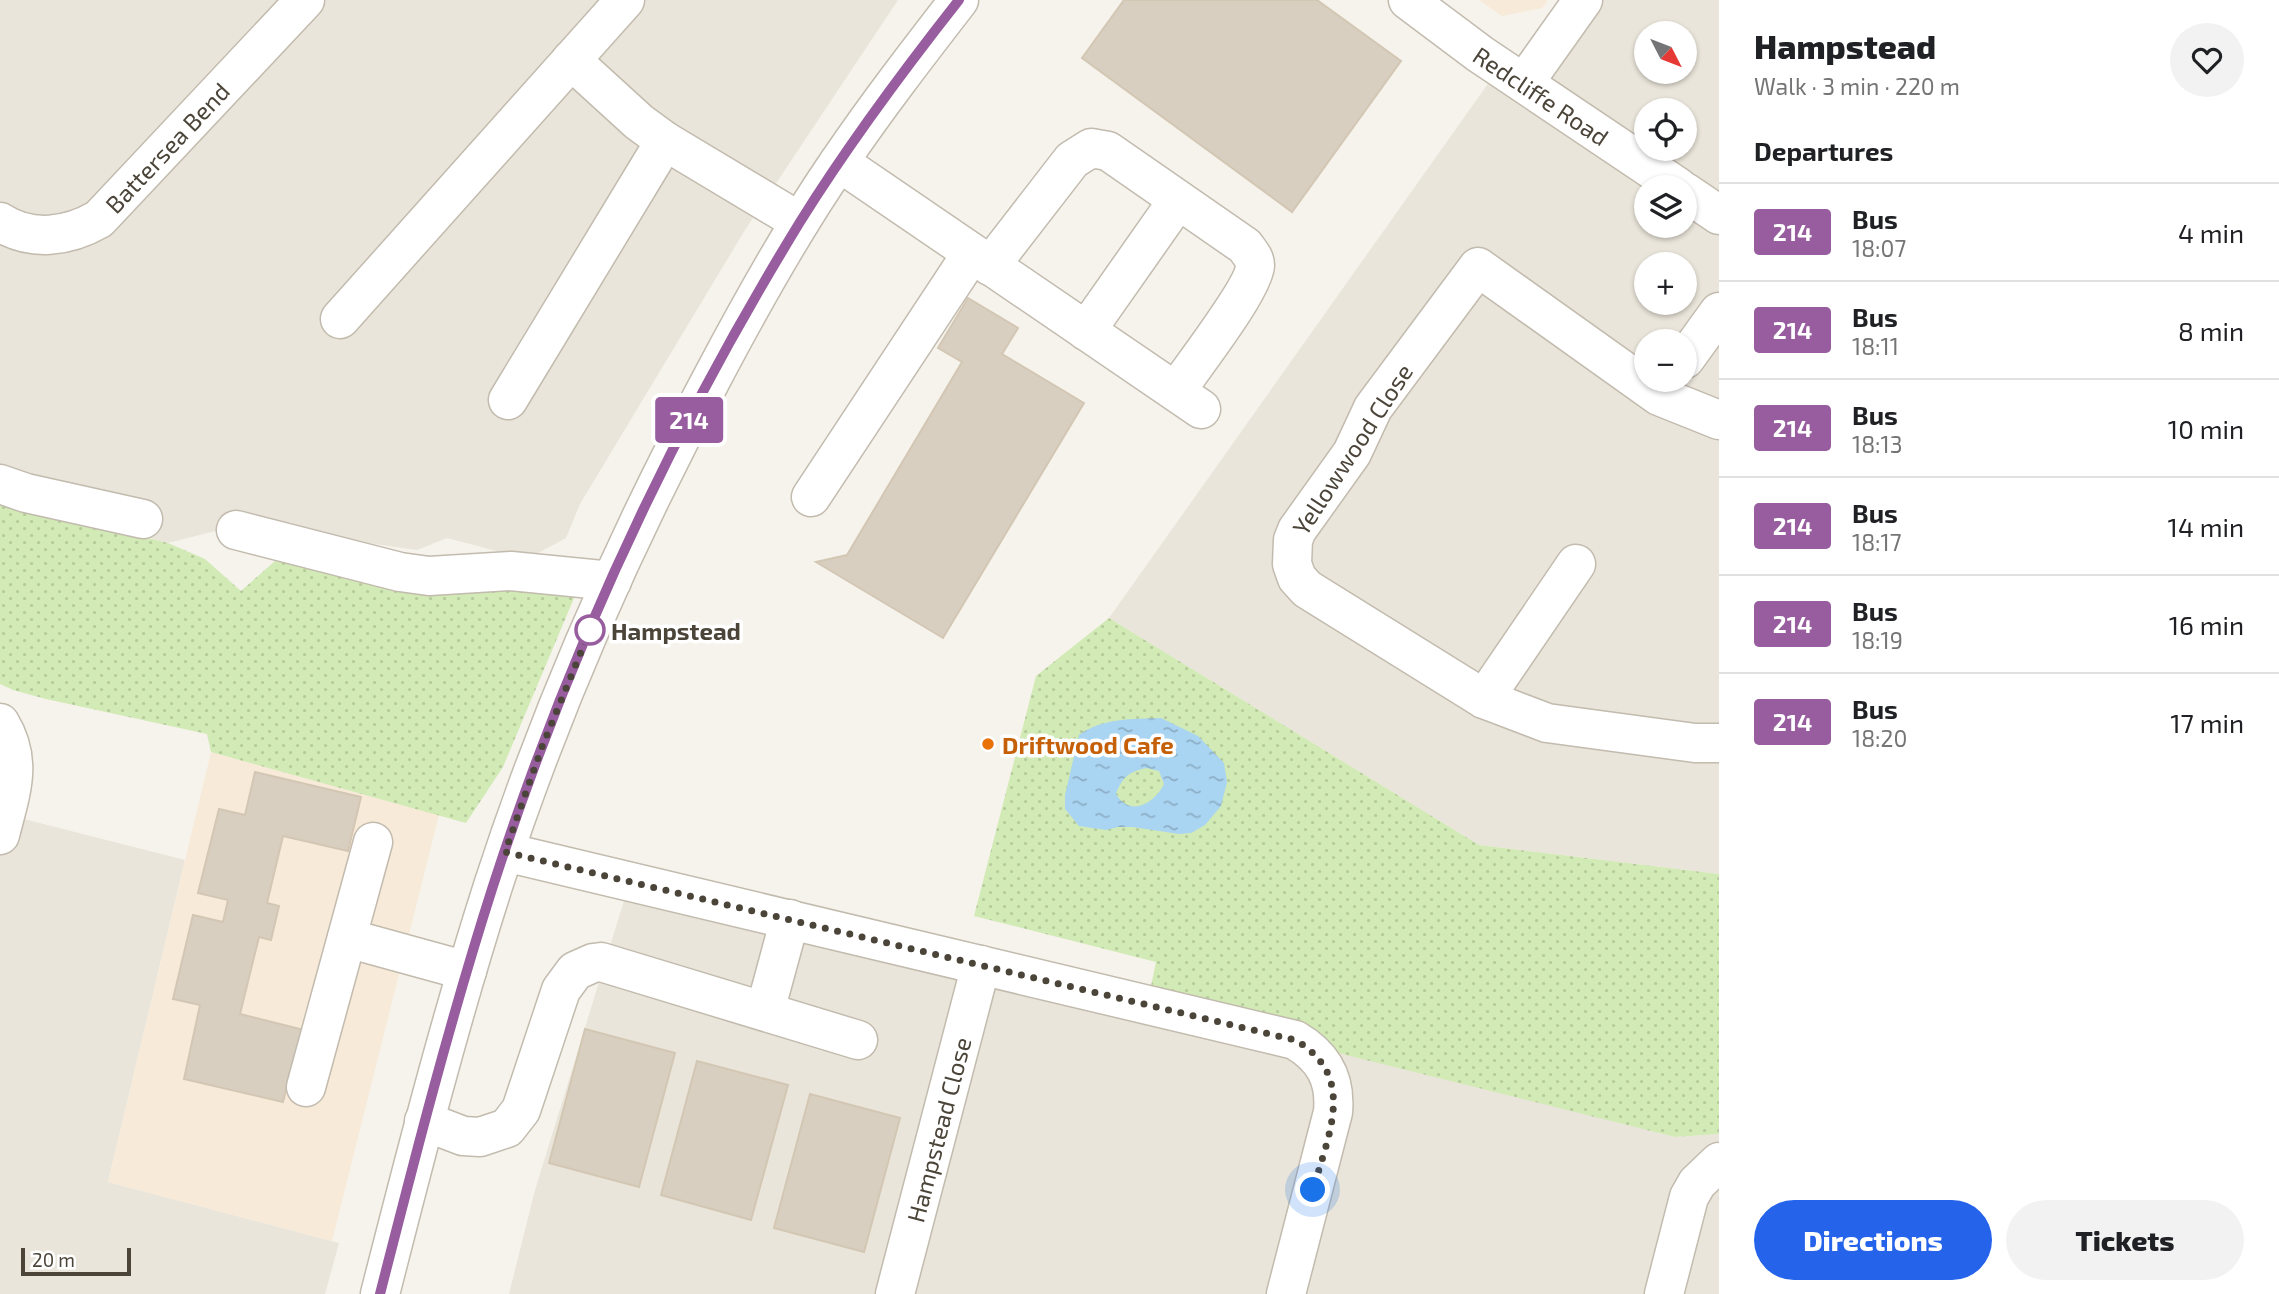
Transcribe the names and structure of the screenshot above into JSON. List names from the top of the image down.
{
  "streets": {
    "street": [
      "Redcliffe Road",
      "Battersea Bend",
      "Yellowwood Close",
      "Hampstead Close"
    ]
  },
  "places": ["Hampstead", "Driftwood Cafe"],
  "lines": ["bus line 214"],
  "scale_bar": "20 m",
  "north": "bottom right",
  "page": {
    "on_map": "214",
    "heading": [
      ["Hampstead", "Walk · 3 min · 220 m"],
      "Departures"
    ],
    "map_buttons": ["+", "−"],
    "list": [
      {
        "mark": "214",
        "name": "Bus",
        "note": "18:07",
        "value": "4 min"
      },
      {
        "mark": "214",
        "name": "Bus",
        "note": "18:11",
        "value": "8 min"
      },
      {
        "mark": "214",
        "name": "Bus",
        "note": "18:13",
        "value": "10 min"
      },
      {
        "mark": "214",
        "name": "Bus",
        "note": "18:17",
        "value": "14 min"
      },
      {
        "mark": "214",
        "name": "Bus",
        "note": "18:19",
        "value": "16 min"
      },
      {
        "mark": "214",
        "name": "Bus",
        "note": "18:20",
        "value": "17 min"
      }
    ],
    "buttons": ["Directions", "Tickets"],
    "scale": "20 m"
  }
}
